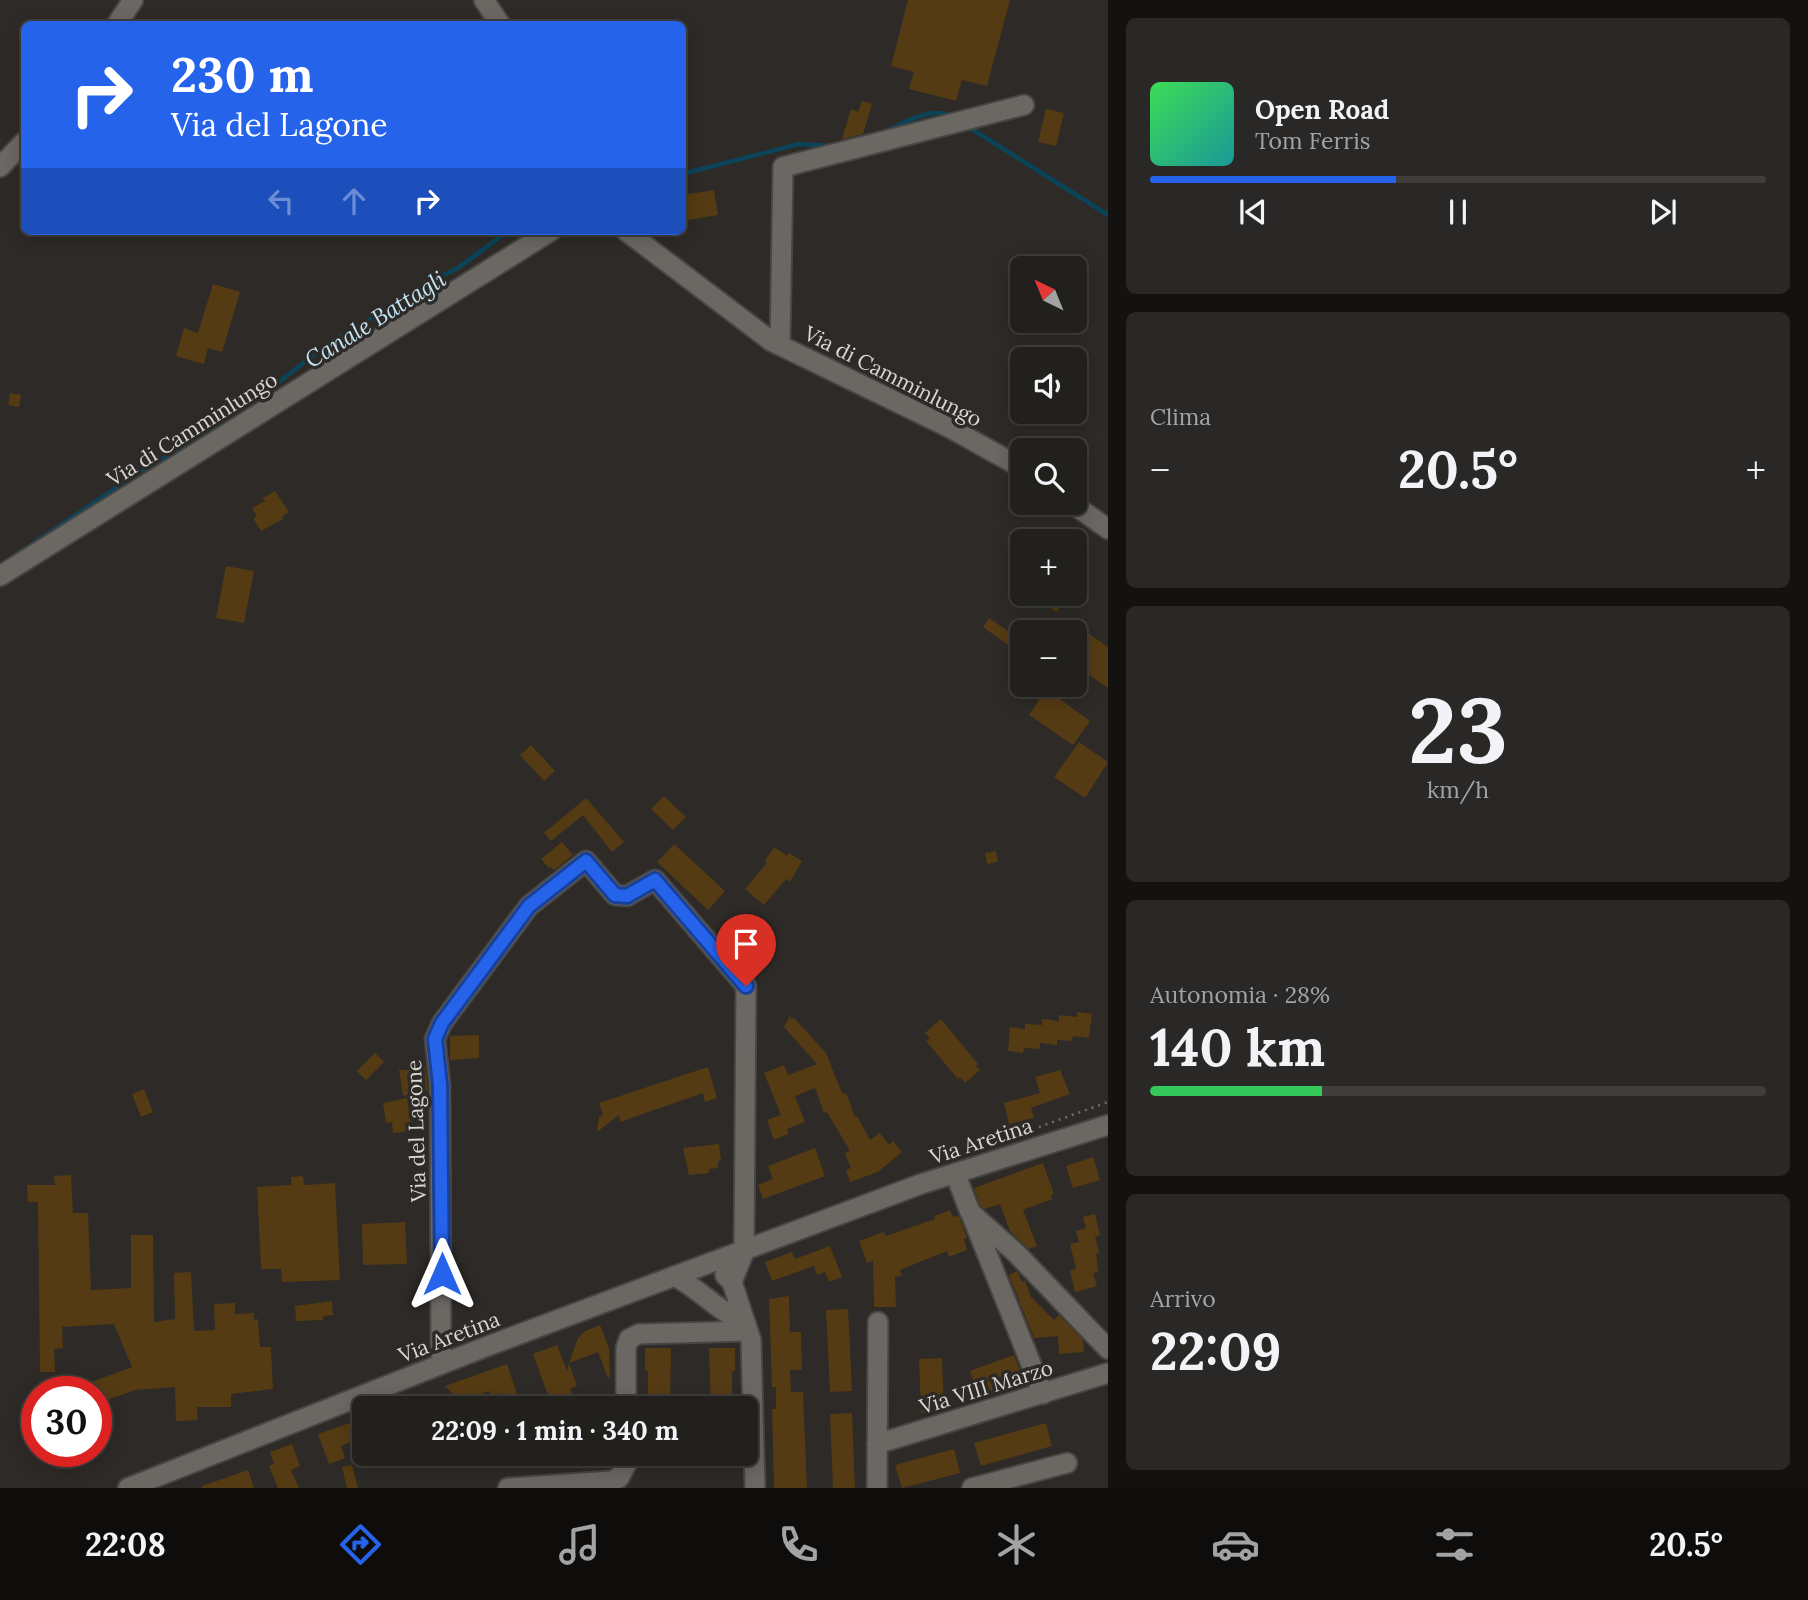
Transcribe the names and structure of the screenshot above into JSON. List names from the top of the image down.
{
  "streets": {
    "street": [
      "Via di Camminlungo",
      "Via del Lagone",
      "Via Aretina",
      "Via VIII Marzo"
    ]
  },
  "crossings": [
    ["Via del Lagone", "Via Aretina"]
  ],
  "water": ["Canale Battagli"],
  "north": "top left",
  "page": {
    "turn": ["230 m", "Via del Lagone"],
    "song": ["Open Road", "Tom Ferris"],
    "map_buttons": ["+", "−"],
    "tile": [
      "Clima",
      ["23", "km/h"],
      ["Autonomia · 28%", "140 km"],
      ["Arrivo", "22:09"]
    ],
    "heat": ["−", "20.5°", "+"],
    "limit": "30",
    "trip": "22:09 · 1 min · 340 m",
    "tabs": ["22:08", "20.5°"]
  }
}
